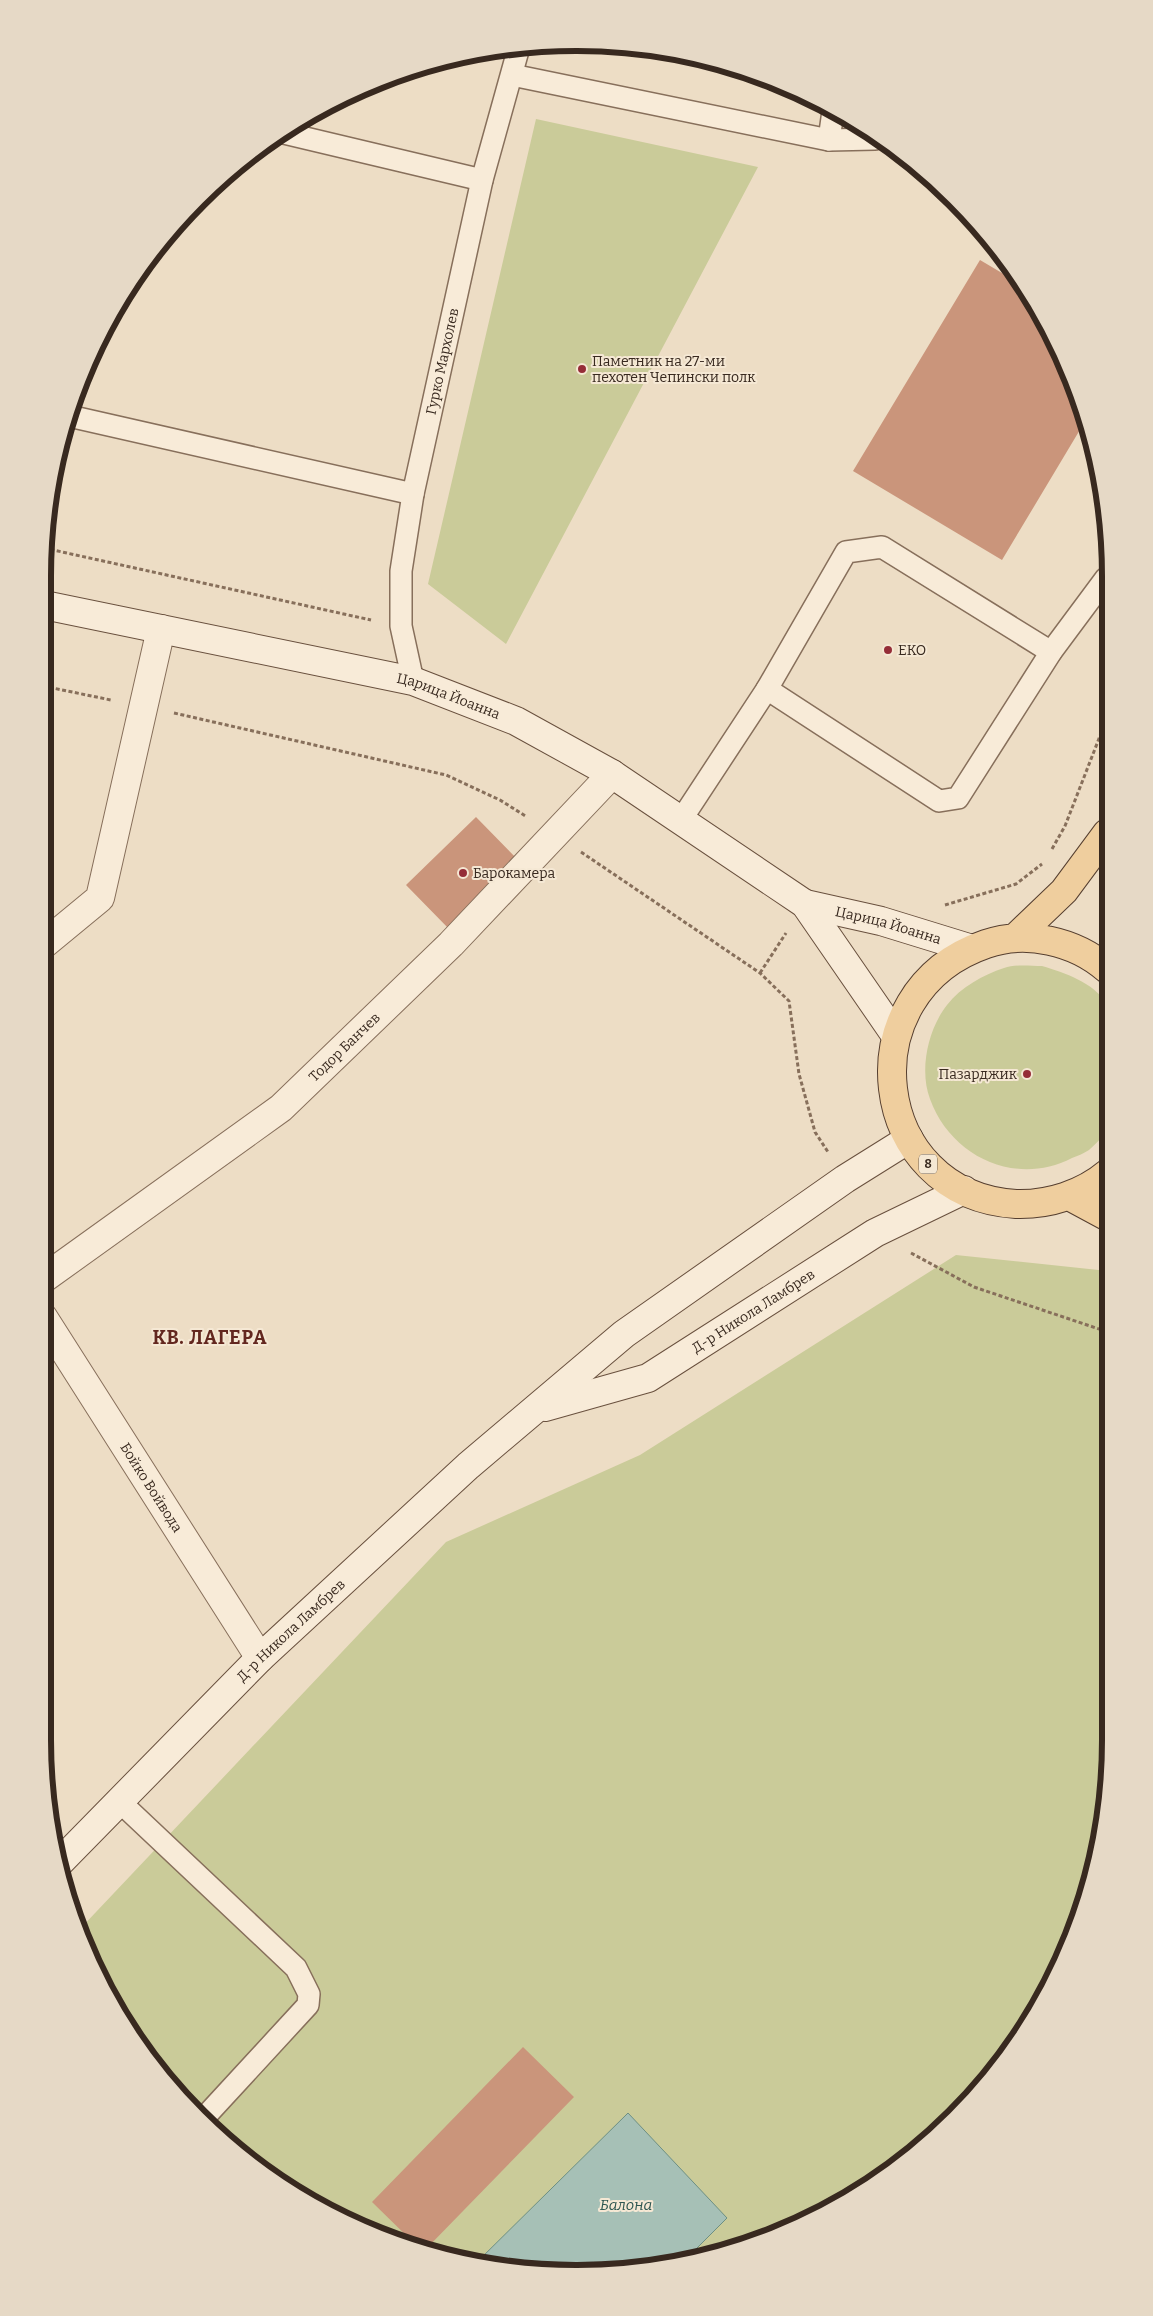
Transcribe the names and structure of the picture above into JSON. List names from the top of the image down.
{
  "streets": {
    "main road": ["8"],
    "street": [
      "Царица Йоанна",
      "Тодор Банчев",
      "Д-р Никола Ламбрев",
      "Бойко Войвода"
    ],
    "lane": ["Гурко Мархолев"]
  },
  "crossings": [
    ["Гурко Мархолев", "Царица Йоанна"],
    ["Царица Йоанна", "Тодор Банчев"],
    ["Царица Йоанна", "8"],
    ["8", "Д-р Никола Ламбрев"],
    ["Д-р Никола Ламбрев", "Бойко Войвода"]
  ],
  "districts": ["КВ. ЛАГЕРА"],
  "water": ["Балона"],
  "places": [
    "Паметник на 27-ми пехотен Чепински полк",
    "EKO",
    "Барокамера",
    "Пазарджик"
  ]
}
